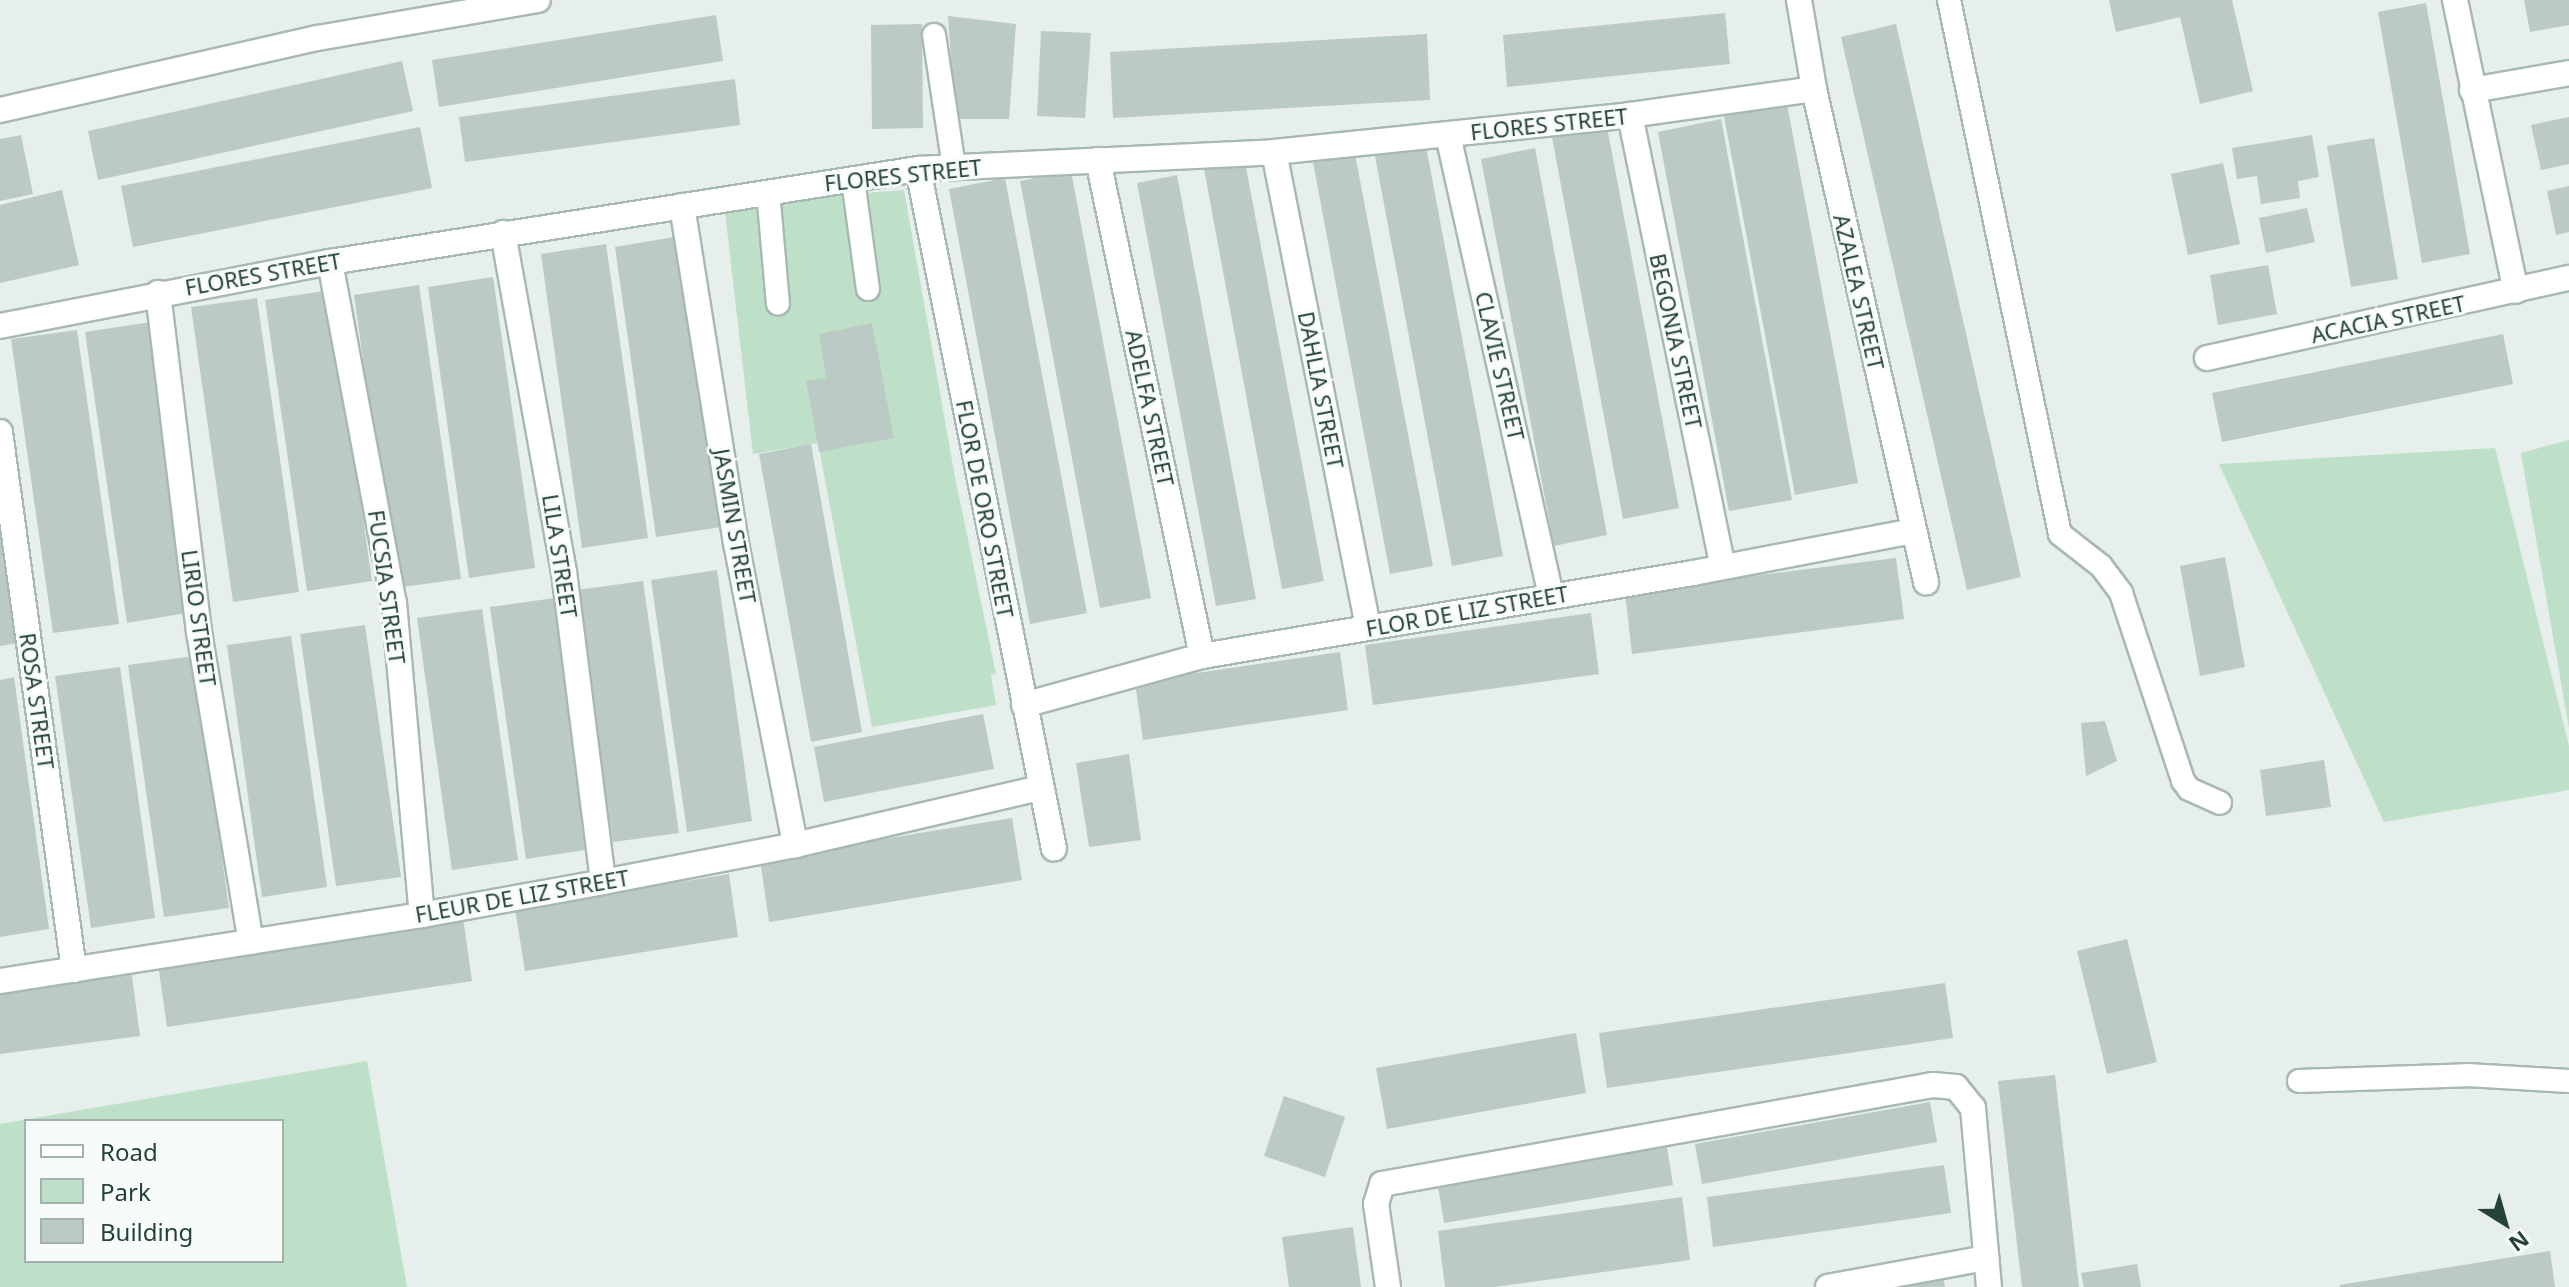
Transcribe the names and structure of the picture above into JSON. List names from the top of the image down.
{
  "streets": {
    "street": [
      "FLORES STREET",
      "AZALEA STREET",
      "ACACIA STREET",
      "BEGONIA STREET",
      "CLAVIE STREET",
      "DAHLIA STREET",
      "ADELFA STREET",
      "FLOR DE ORO STREET",
      "JASMIN STREET",
      "LILA STREET",
      "FUCSIA STREET",
      "FLOR DE LIZ STREET",
      "LIRIO STREET",
      "ROSA STREET",
      "FLEUR DE LIZ STREET"
    ]
  },
  "crossings": [
    ["FLORES STREET", "AZALEA STREET"],
    ["FLORES STREET", "BEGONIA STREET"],
    ["FLORES STREET", "CLAVIE STREET"],
    ["FLORES STREET", "DAHLIA STREET"],
    ["FLORES STREET", "ADELFA STREET"],
    ["FLORES STREET", "FLOR DE ORO STREET"],
    ["FLORES STREET", "JASMIN STREET"],
    ["FLORES STREET", "LILA STREET"],
    ["FLORES STREET", "FUCSIA STREET"],
    ["FLORES STREET", "LIRIO STREET"],
    ["AZALEA STREET", "FLOR DE LIZ STREET"],
    ["BEGONIA STREET", "FLOR DE LIZ STREET"],
    ["CLAVIE STREET", "FLOR DE LIZ STREET"],
    ["DAHLIA STREET", "FLOR DE LIZ STREET"],
    ["ADELFA STREET", "FLOR DE LIZ STREET"],
    ["FLOR DE ORO STREET", "FLOR DE LIZ STREET"],
    ["FLOR DE ORO STREET", "FLEUR DE LIZ STREET"],
    ["JASMIN STREET", "FLEUR DE LIZ STREET"],
    ["LILA STREET", "FLEUR DE LIZ STREET"],
    ["FUCSIA STREET", "FLEUR DE LIZ STREET"],
    ["LIRIO STREET", "FLEUR DE LIZ STREET"],
    ["ROSA STREET", "FLEUR DE LIZ STREET"]
  ],
  "legend": ["Road", "Park", "Building"],
  "north": "bottom right"
}
